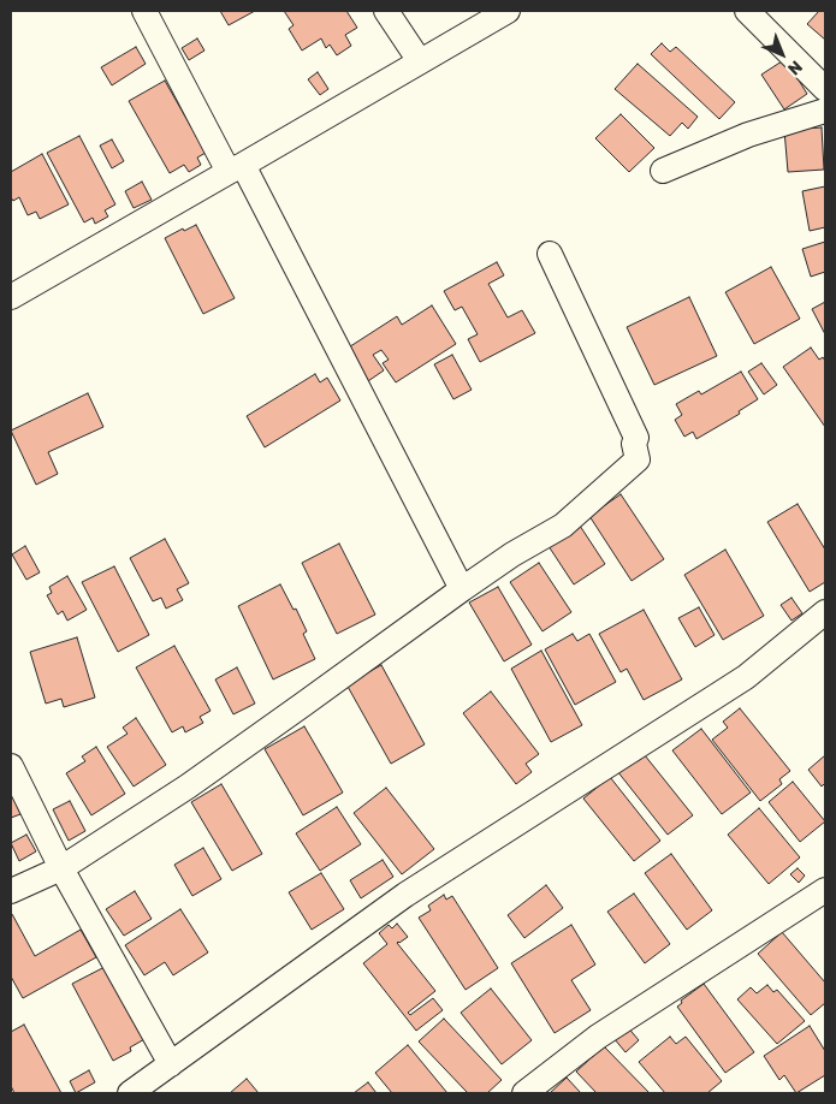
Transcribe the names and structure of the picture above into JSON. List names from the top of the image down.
{
  "north": "bottom right"
}
